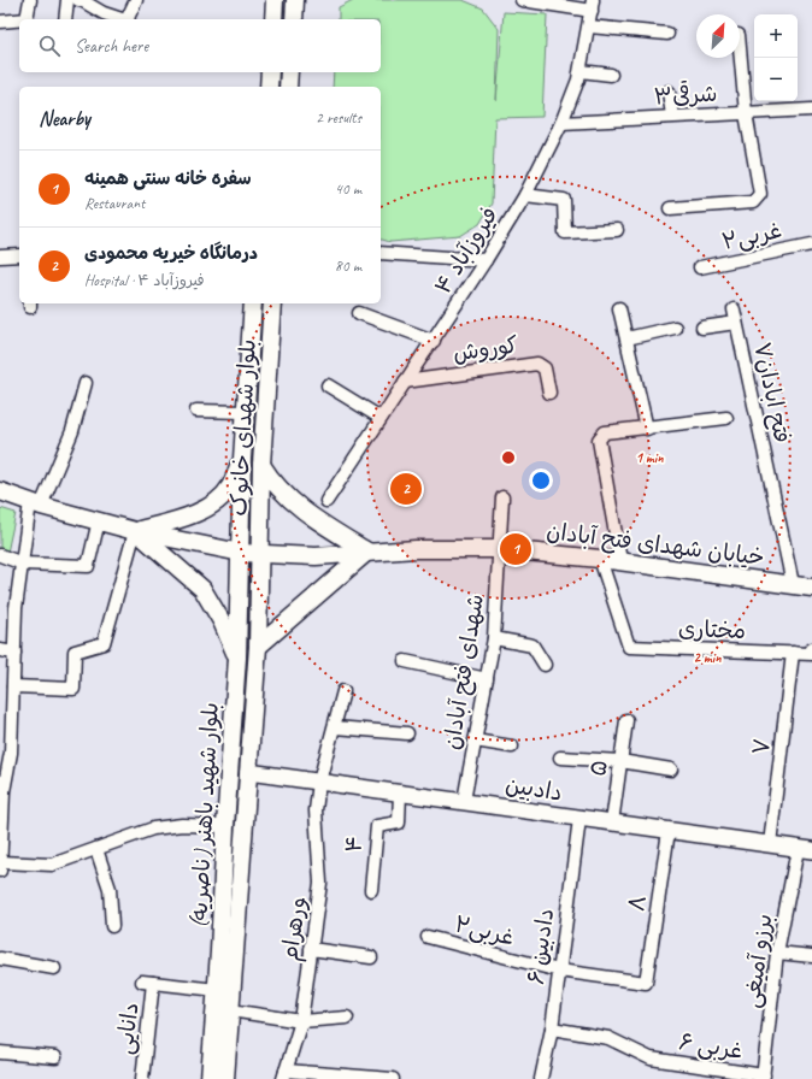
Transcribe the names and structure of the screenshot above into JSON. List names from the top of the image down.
{
  "streets": {
    "main road": ["بلوار شهدای خانوک", "خیابان شهدای فتح آبادان", "بلوار شهید باهنر (ناصریه)"],
    "street": [
      "شرقی۳",
      "غربی۲",
      "فیروزآباد ۴",
      "کوروش",
      "فتح ابادان۷",
      "مختاری",
      "شهدای فتح آبادان",
      "۷",
      "۵",
      "دادبین",
      "۴",
      "۸",
      "ورهرام",
      "دادبین ۶",
      "برزو آمیغی",
      "دانایی",
      "۶ غربی"
    ]
  },
  "crossings": [
    ["شرقی۳", "فیروزآباد ۴"],
    ["غربی۲", "۸"],
    ["غربی۲", "دادبین ۶"],
    ["فیروزآباد ۴", "کوروش"],
    ["فتح ابادان۷", "خیابان شهدای فتح آبادان"],
    ["بلوار شهدای خانوک", "خیابان شهدای فتح آبادان"],
    ["بلوار شهدای خانوک", "بلوار شهید باهنر (ناصریه)"],
    ["خیابان شهدای فتح آبادان", "مختاری"],
    ["خیابان شهدای فتح آبادان", "شهدای فتح آبادان"],
    ["خیابان شهدای فتح آبادان", "بلوار شهید باهنر (ناصریه)"],
    ["مختاری", "۷"],
    ["شهدای فتح آبادان", "دادبین"],
    ["۷", "دادبین"],
    ["۵", "دادبین"],
    ["دادبین", "بلوار شهید باهنر (ناصریه)"],
    ["دادبین", "۴"],
    ["دادبین", "۸"],
    ["دادبین", "ورهرام"],
    ["دادبین", "دادبین ۶"],
    ["دادبین", "برزو آمیغی"],
    ["بلوار شهید باهنر (ناصریه)", "دانایی"],
    ["دادبین ۶", "۶ غربی"],
    ["برزو آمیغی", "۶ غربی"]
  ],
  "north": "top right",
  "page": {
    "map_buttons": ["+", "−"],
    "search": "Search here",
    "heading": ["Nearby", "2 results"],
    "list": [
      {
        "mark": "1",
        "name": "سفره خانه سنتی همینه",
        "note": "Restaurant",
        "value": "40 m"
      },
      {
        "mark": "2",
        "name": "درمانگاه خیریه محمودی",
        "note": "Hospital · فیروزآباد ۴",
        "value": "80 m"
      }
    ],
    "pins": ["2", "1"]
  },
  "rings": ["1 min", "2 min"]
}
